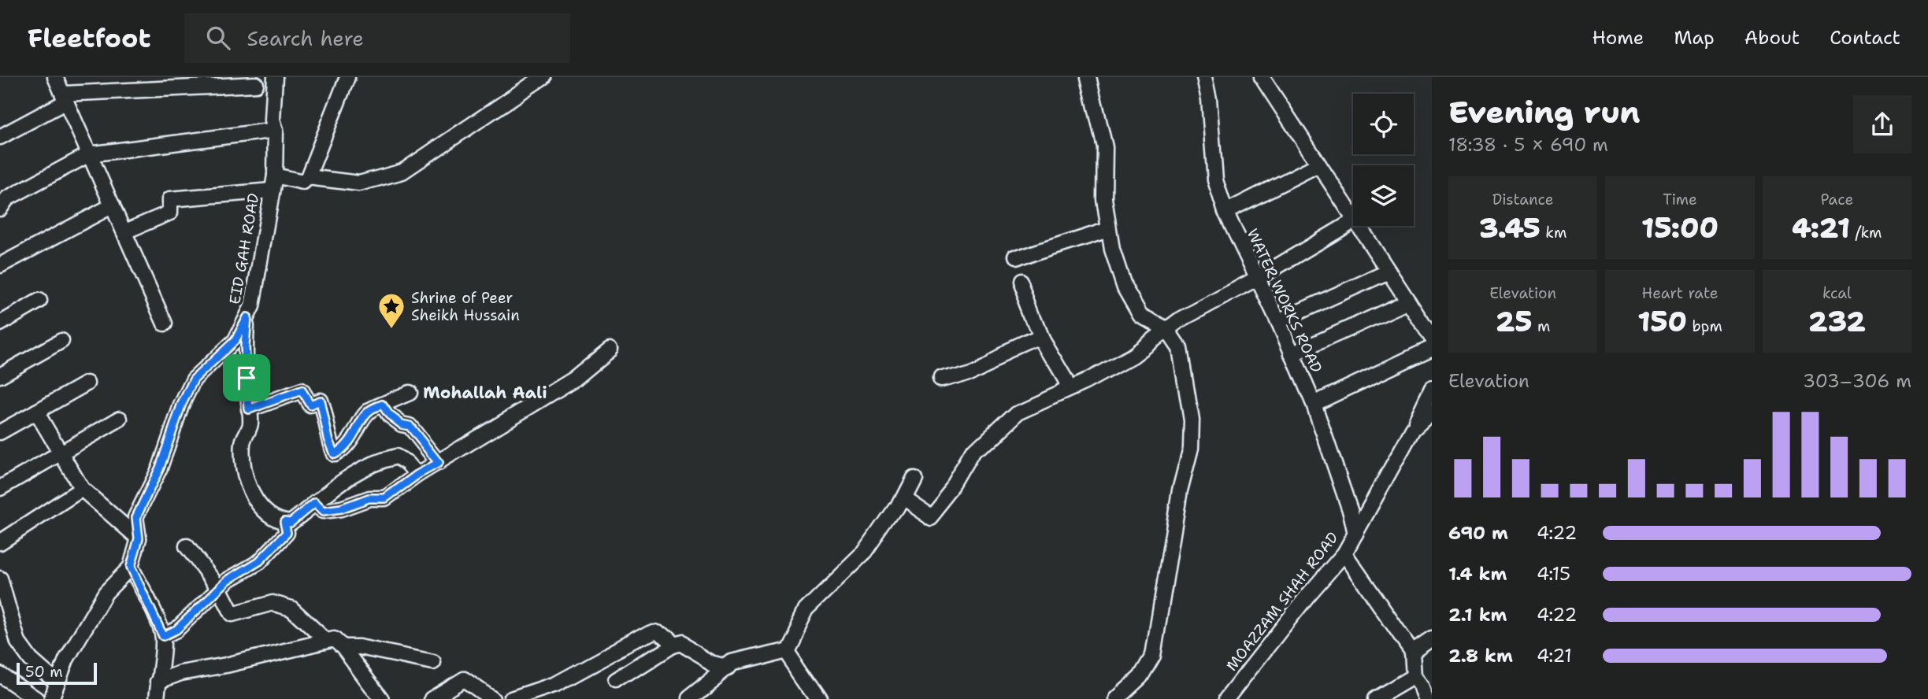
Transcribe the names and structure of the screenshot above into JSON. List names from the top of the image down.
{
  "streets": {
    "street": ["EID GAH ROAD", "WATER WORKS ROAD", "MOAZZAM SHAH ROAD"]
  },
  "crossings": [
    ["WATER WORKS ROAD", "MOAZZAM SHAH ROAD"]
  ],
  "districts": ["Mohallah Aali"],
  "places": {
    "place": ["Shrine of Peer Sheikh Hussain"]
  },
  "scale_bar": "50 m",
  "page": {
    "header": "Fleetfoot",
    "search": "Search here",
    "nav": [
      "Home",
      "Map",
      "About",
      "Contact"
    ],
    "heading": ["Evening run", "18:38 · 5 × 690 m"],
    "stats": [
      ["Distance", "3.45 km"],
      ["Time", "15:00"],
      ["Pace", "4:21 /km"],
      ["Elevation", "25 m"],
      ["Heart rate", "150 bpm"],
      ["kcal", "232"]
    ],
    "chart": ["Elevation", "303–306 m"],
    "list": [
      {
        "name": "690 m",
        "note": "4:22"
      },
      {
        "name": "1.4 km",
        "note": "4:15"
      },
      {
        "name": "2.1 km",
        "note": "4:22"
      },
      {
        "name": "2.8 km",
        "note": "4:21"
      }
    ],
    "scale": "50 m"
  }
}
